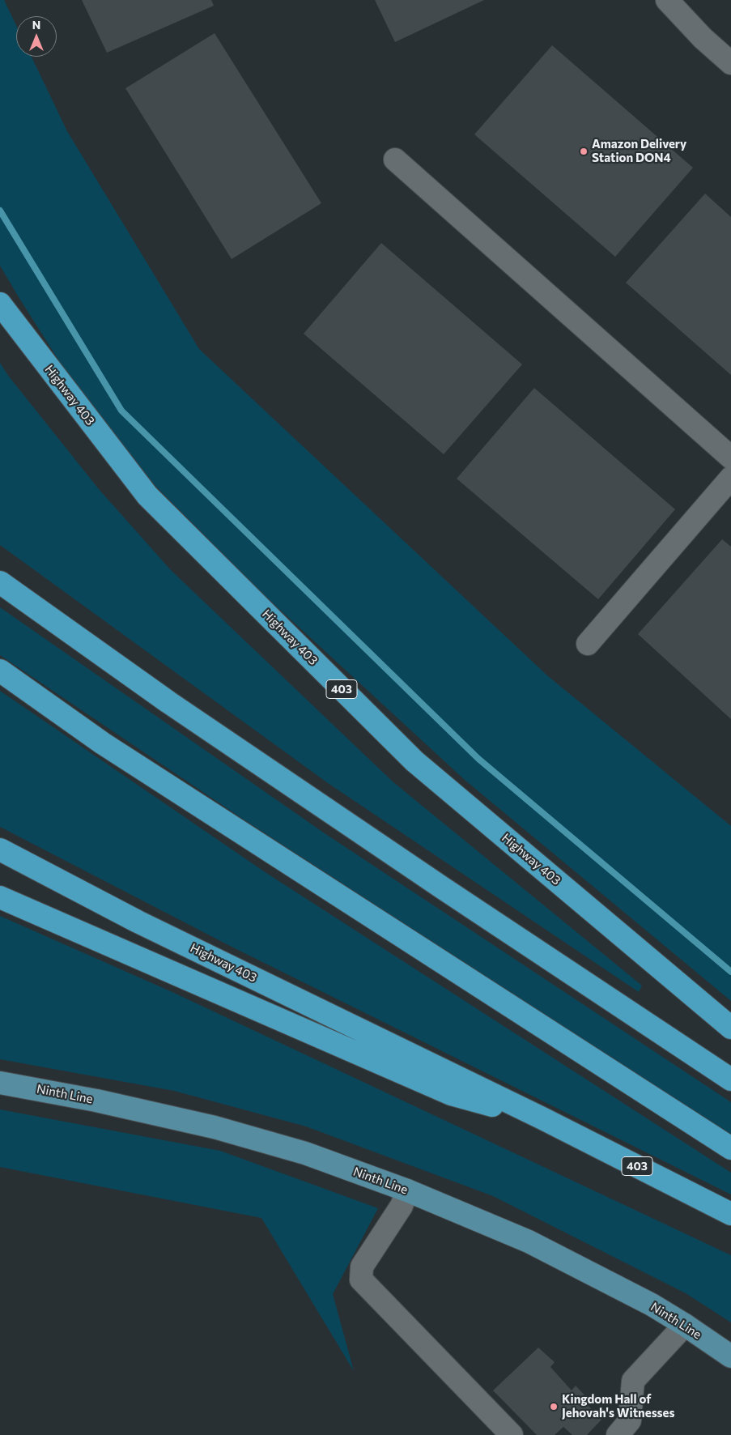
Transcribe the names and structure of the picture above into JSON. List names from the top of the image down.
{
  "streets": {
    "highway": ["Highway 403", "403"],
    "main road": ["Ninth Line"]
  },
  "places": ["Amazon Delivery Station DON4", "Kingdom Hall of Jehovah's Witnesses"],
  "north": "top"
}
